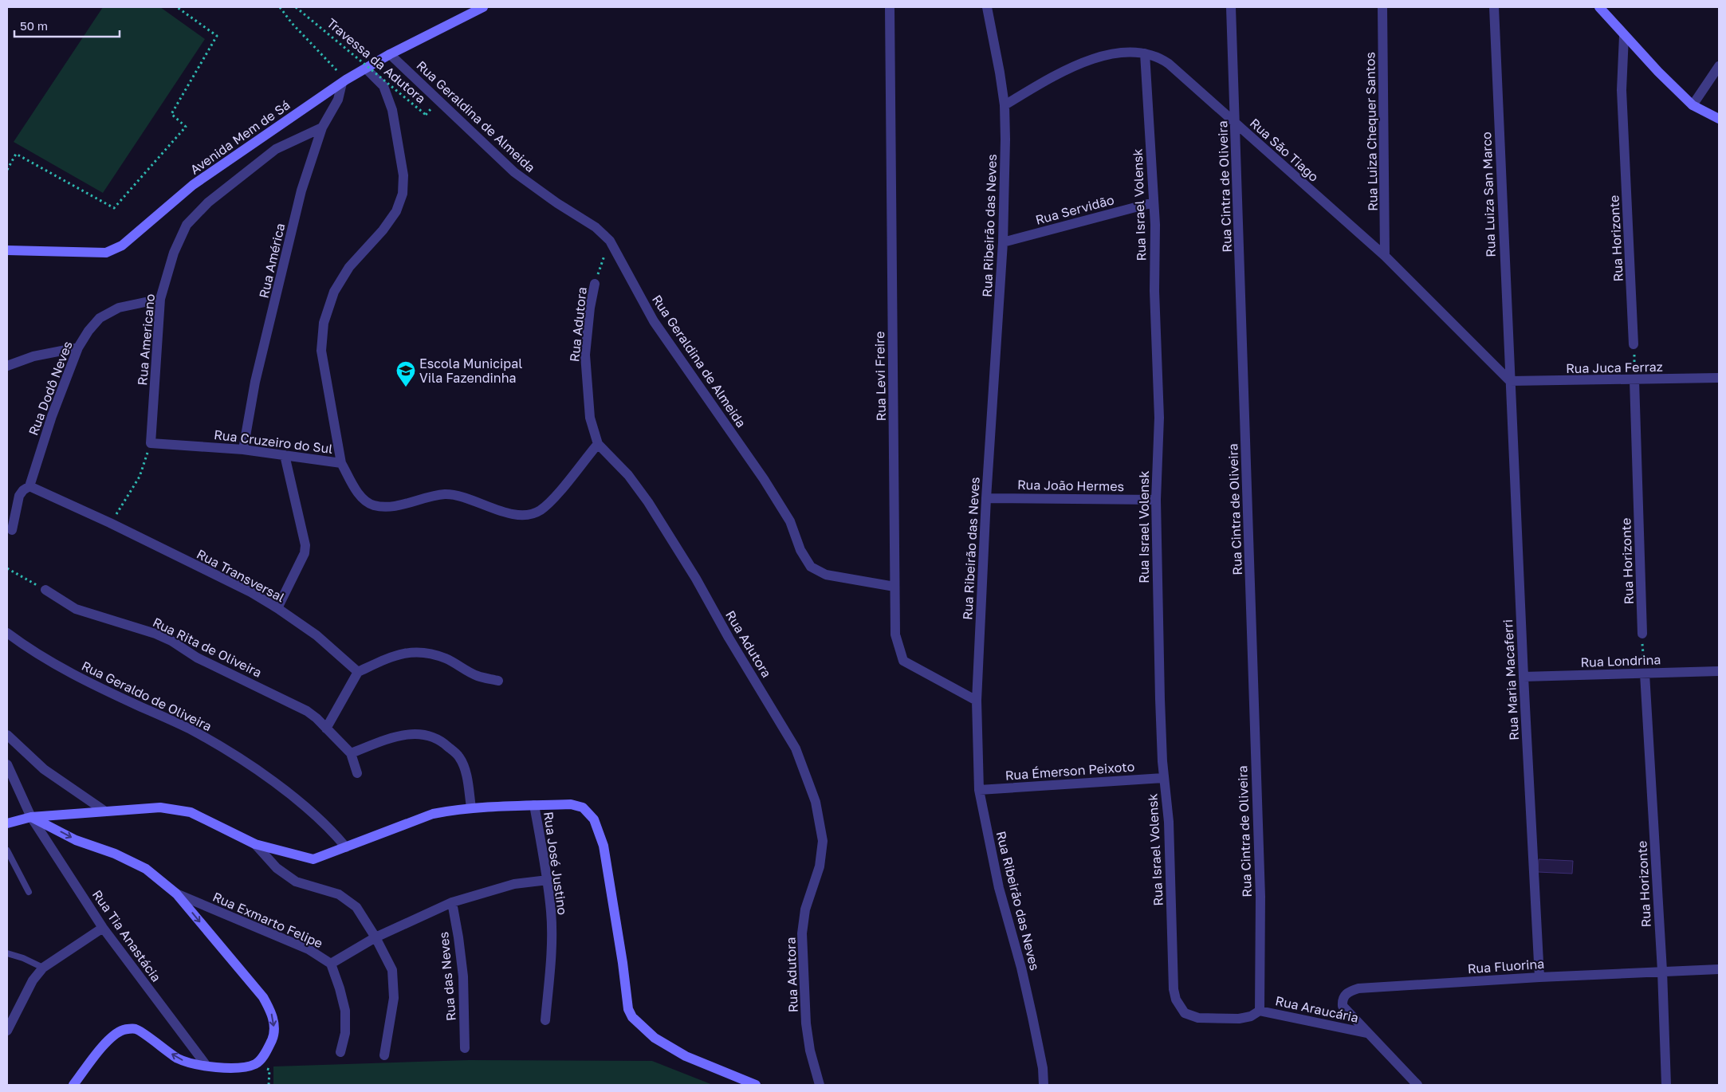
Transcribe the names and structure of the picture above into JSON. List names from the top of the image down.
{
  "streets": {
    "street": [
      "Rua Geraldina de Almeida",
      "Rua Luiza Chequer Santos",
      "Avenida Mem de Sá",
      "Rua São Tiago",
      "Rua Cintra de Oliveira",
      "Rua Luiza San Marco",
      "Rua Israel Volensk",
      "Rua Servidão",
      "Rua Ribeirão das Neves",
      "Rua Horizonte",
      "Rua América",
      "Rua Adutora",
      "Rua Americano",
      "Rua Juca Ferraz",
      "Rua Levi Freire",
      "Rua Dodô Neves",
      "Rua Cruzeiro do Sul",
      "Rua João Hermes",
      "Rua Transversal",
      "Rua Rita de Oliveira",
      "Rua Londrina",
      "Rua Maria Macaferri",
      "Rua Geraldo de Oliveira",
      "Rua Émerson Peixoto",
      "Rua José Justino",
      "Rua Exmarto Felipe",
      "Rua Tia Anastácia",
      "Rua Fluorina",
      "Rua das Neves",
      "Rua Araucária"
    ],
    "path": ["Travessa da Adutora"]
  },
  "crossings": [
    ["Rua Geraldina de Almeida", "Avenida Mem de Sá"],
    ["Rua Geraldina de Almeida", "Rua Adutora"],
    ["Rua Geraldina de Almeida", "Rua Levi Freire"],
    ["Rua Luiza Chequer Santos", "Rua São Tiago"],
    ["Avenida Mem de Sá", "Rua América"],
    ["Rua São Tiago", "Rua Cintra de Oliveira"],
    ["Rua São Tiago", "Rua Luiza San Marco"],
    ["Rua São Tiago", "Rua Israel Volensk"],
    ["Rua São Tiago", "Rua Ribeirão das Neves"],
    ["Rua São Tiago", "Rua Juca Ferraz"],
    ["Rua São Tiago", "Rua Maria Macaferri"],
    ["Rua Cintra de Oliveira", "Rua Araucária"],
    ["Rua Luiza San Marco", "Rua Juca Ferraz"],
    ["Rua Luiza San Marco", "Rua Maria Macaferri"],
    ["Rua Israel Volensk", "Rua Servidão"],
    ["Rua Israel Volensk", "Rua João Hermes"],
    ["Rua Israel Volensk", "Rua Émerson Peixoto"],
    ["Rua Israel Volensk", "Rua Araucária"],
    ["Rua Servidão", "Rua Ribeirão das Neves"],
    ["Rua Ribeirão das Neves", "Rua Levi Freire"],
    ["Rua Ribeirão das Neves", "Rua João Hermes"],
    ["Rua Ribeirão das Neves", "Rua Émerson Peixoto"],
    ["Rua Horizonte", "Rua Juca Ferraz"],
    ["Rua Horizonte", "Rua Londrina"],
    ["Rua Horizonte", "Rua Fluorina"],
    ["Rua América", "Rua Americano"],
    ["Rua América", "Rua Cruzeiro do Sul"],
    ["Rua Adutora", "Rua Cruzeiro do Sul"],
    ["Rua Americano", "Rua Dodô Neves"],
    ["Rua Americano", "Rua Cruzeiro do Sul"],
    ["Rua Juca Ferraz", "Rua Maria Macaferri"],
    ["Rua Dodô Neves", "Rua Transversal"],
    ["Rua Londrina", "Rua Maria Macaferri"],
    ["Rua Maria Macaferri", "Rua Fluorina"],
    ["Rua Fluorina", "Rua Araucária"]
  ],
  "places": {
    "school or university": ["Escola Municipal Vila Fazendinha"]
  },
  "scale_bar": "50 m"
}
